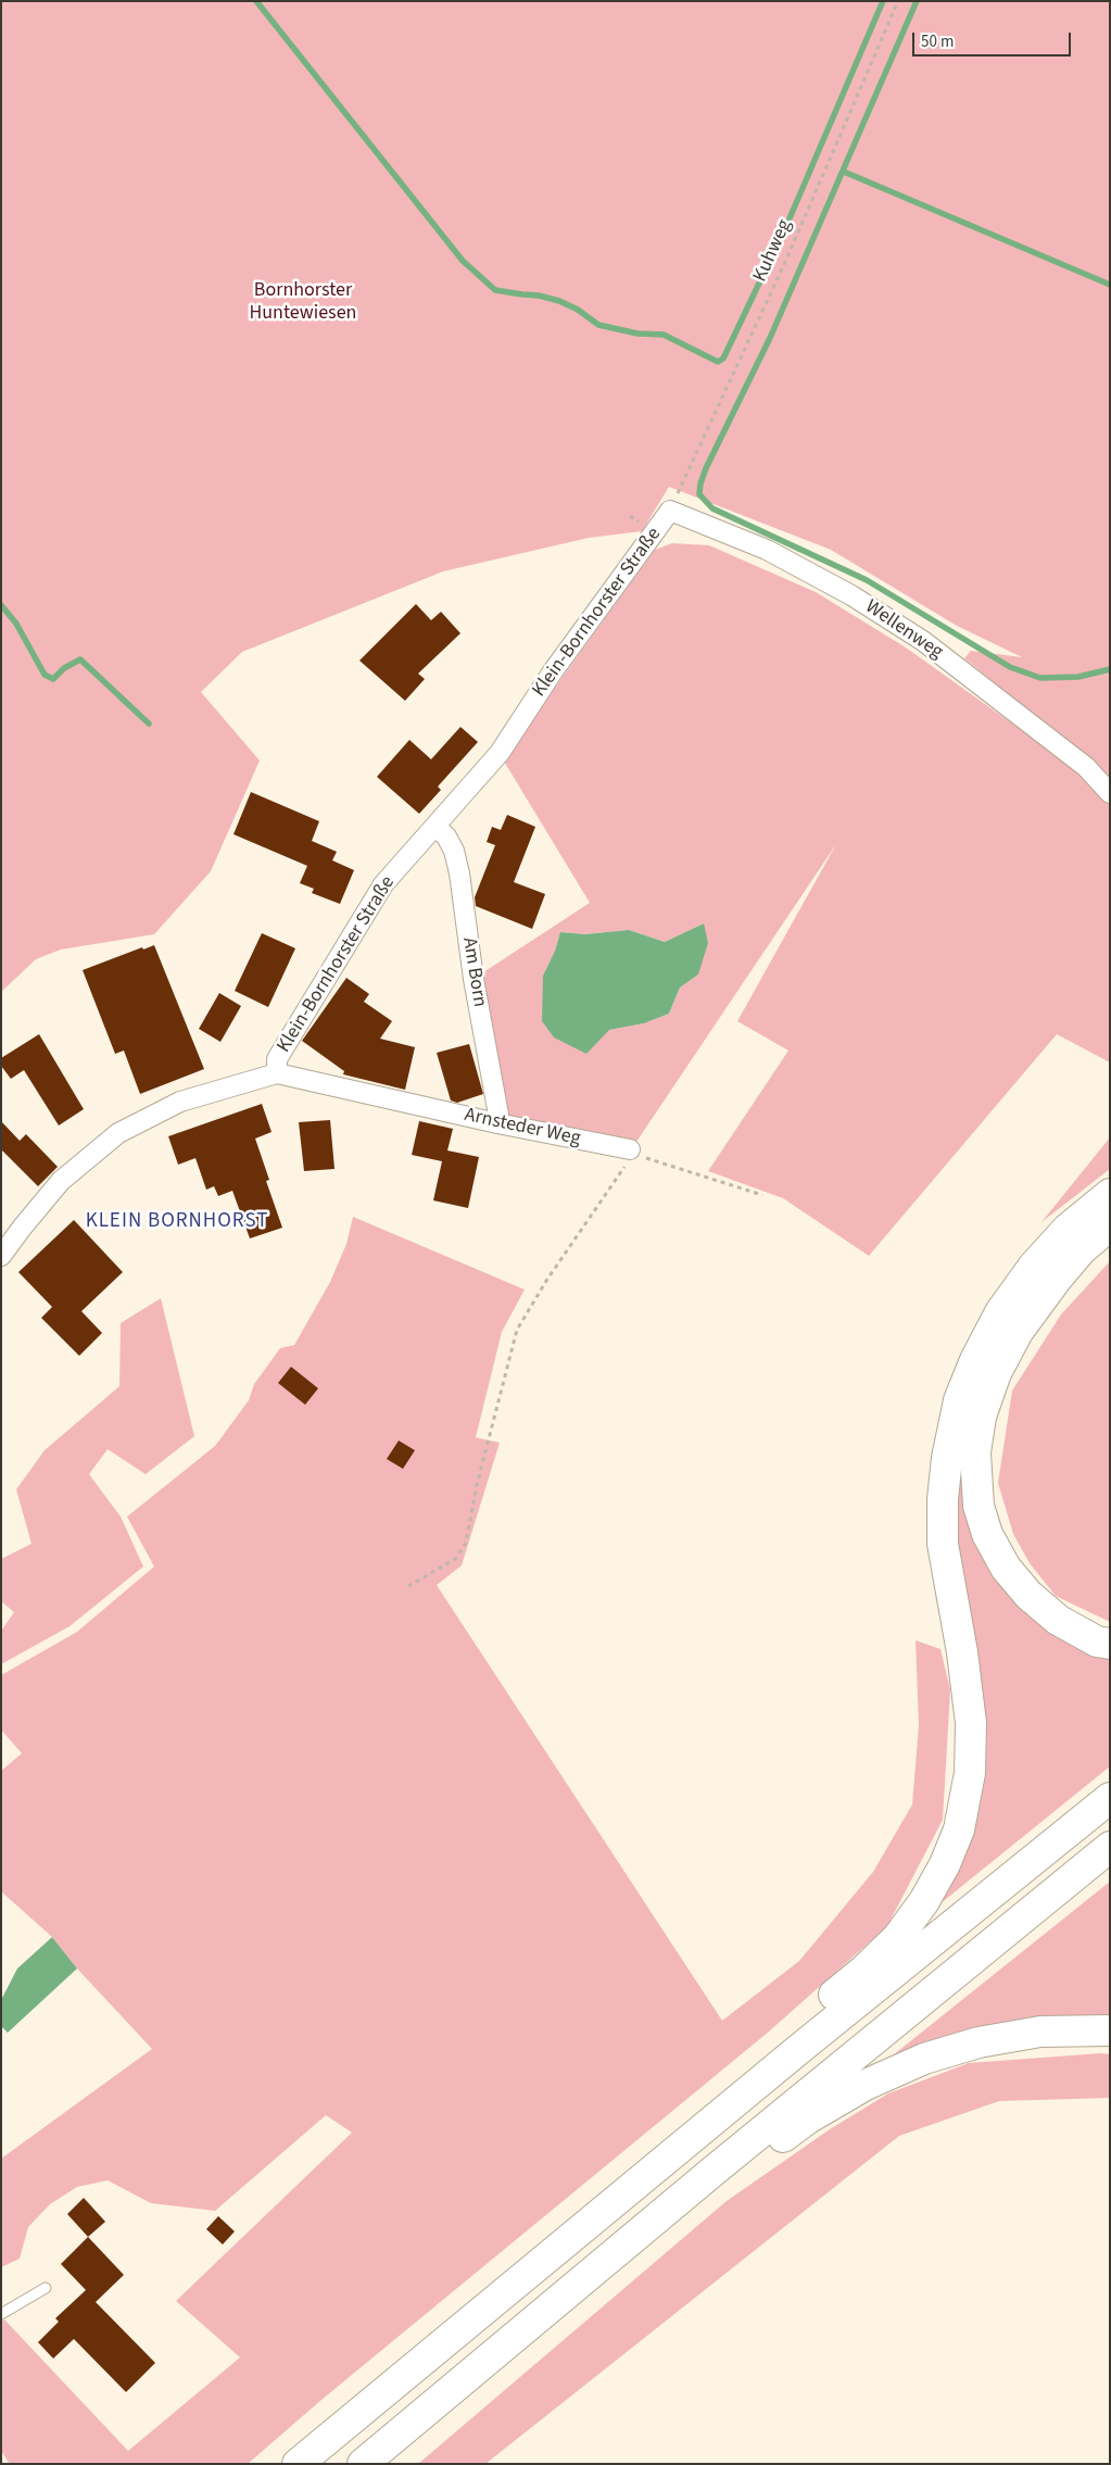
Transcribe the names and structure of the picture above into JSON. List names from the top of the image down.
{
  "streets": {
    "street": [
      "Klein-Bornhorster Straße",
      "Wellenweg",
      "Am Born",
      "Arnsteder Weg"
    ],
    "path": ["Kuhweg"]
  },
  "crossings": [
    ["Kuhweg", "Klein-Bornhorster Straße"],
    ["Kuhweg", "Wellenweg"],
    ["Klein-Bornhorster Straße", "Wellenweg"],
    ["Klein-Bornhorster Straße", "Am Born"],
    ["Klein-Bornhorster Straße", "Arnsteder Weg"],
    ["Am Born", "Arnsteder Weg"]
  ],
  "districts": ["KLEIN BORNHORST"],
  "parks": ["Bornhorster Huntewiesen"],
  "scale_bar": "50 m"
}
